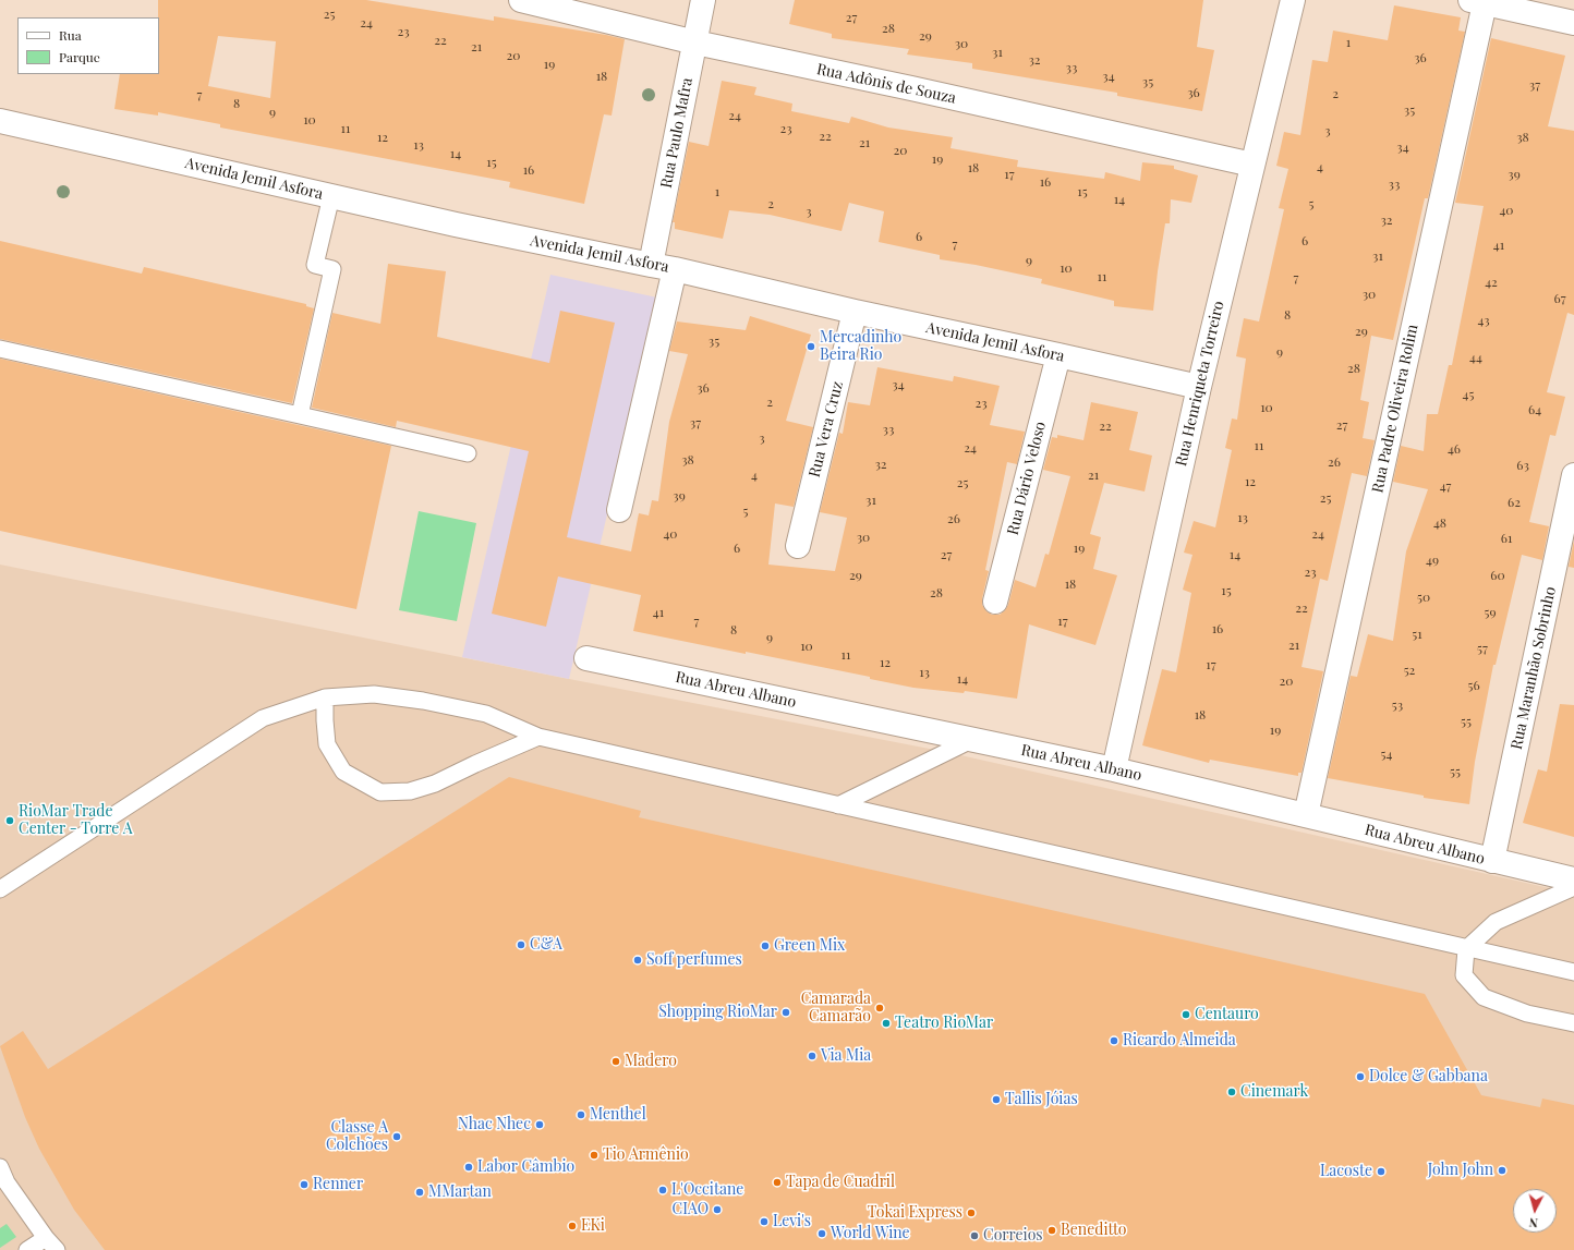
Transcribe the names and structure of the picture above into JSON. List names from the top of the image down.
{
  "streets": {
    "street": [
      "Rua Adônis de Souza",
      "Rua Paulo Mafra",
      "Avenida Jemil Asfora",
      "Rua Henriqueta Torreiro",
      "Rua Padre Oliveira Rolim",
      "Rua Vera Cruz",
      "Rua Dário Veloso",
      "Rua Maranhão Sobrinho",
      "Rua Abreu Albano"
    ]
  },
  "crossings": [
    ["Rua Adônis de Souza", "Rua Paulo Mafra"],
    ["Rua Adônis de Souza", "Rua Henriqueta Torreiro"],
    ["Rua Paulo Mafra", "Avenida Jemil Asfora"],
    ["Avenida Jemil Asfora", "Rua Henriqueta Torreiro"],
    ["Avenida Jemil Asfora", "Rua Vera Cruz"],
    ["Avenida Jemil Asfora", "Rua Dário Veloso"],
    ["Rua Henriqueta Torreiro", "Rua Abreu Albano"],
    ["Rua Padre Oliveira Rolim", "Rua Abreu Albano"],
    ["Rua Maranhão Sobrinho", "Rua Abreu Albano"]
  ],
  "places": [
    "Mercadinho Beira Rio",
    "RioMar Trade Center - Torre A",
    "C&A",
    "Green Mix",
    "Soff perfumes",
    "Camarada Camarão",
    "Shopping RioMar",
    "Centauro",
    "Teatro RioMar",
    "Ricardo Almeida",
    "Via Mia",
    "Madero",
    "Dolce & Gabbana",
    "Cinemark",
    "Tallis Jóias",
    "Menthel",
    "Nhac Nhec",
    "Classe A Colchões",
    "Tio Armênio",
    "Labor Câmbio",
    "John John",
    "Lacoste",
    "Tapa de Cuadril",
    "Renner",
    "L'Occitane",
    "MMartan",
    "CIAO",
    "Tokai Express",
    "Levi's",
    "EKi",
    "Beneditto",
    "World Wine",
    "Correios"
  ],
  "house_numbers": [
    "25",
    "27",
    "24",
    "28",
    "23",
    "29",
    "22",
    "1",
    "30",
    "21",
    "31",
    "20",
    "36",
    "32",
    "19",
    "33",
    "18",
    "34",
    "35",
    "37",
    "36",
    "2",
    "7",
    "8",
    "35",
    "9",
    "24",
    "10",
    "11",
    "23",
    "3",
    "22",
    "12",
    "38",
    "21",
    "13",
    "34",
    "20",
    "14",
    "19",
    "15",
    "4",
    "18",
    "16",
    "17",
    "39",
    "16",
    "33",
    "1",
    "15",
    "14",
    "2",
    "5",
    "40",
    "3",
    "32",
    "6",
    "6",
    "7",
    "41",
    "31",
    "9",
    "10",
    "11",
    "7",
    "42",
    "30",
    "67",
    "8",
    "43",
    "29",
    "35",
    "9",
    "44",
    "28",
    "34",
    "36",
    "45",
    "2",
    "23",
    "10",
    "64",
    "37",
    "27",
    "22",
    "33",
    "3",
    "11",
    "24",
    "46",
    "38",
    "26",
    "32",
    "63",
    "4",
    "21",
    "12",
    "25",
    "47",
    "39",
    "25",
    "31",
    "62",
    "5",
    "13",
    "26",
    "48",
    "40",
    "24",
    "30",
    "61",
    "6",
    "19",
    "27",
    "14",
    "49",
    "23",
    "29",
    "60",
    "18",
    "15",
    "28",
    "50",
    "22",
    "41",
    "59",
    "7",
    "17",
    "16",
    "8",
    "51",
    "9",
    "21",
    "10",
    "57",
    "11",
    "12",
    "17",
    "52",
    "13",
    "14",
    "20",
    "56",
    "53",
    "18",
    "55",
    "19",
    "54",
    "55"
  ],
  "legend": ["Rua", "Parque"],
  "north": "bottom"
}
